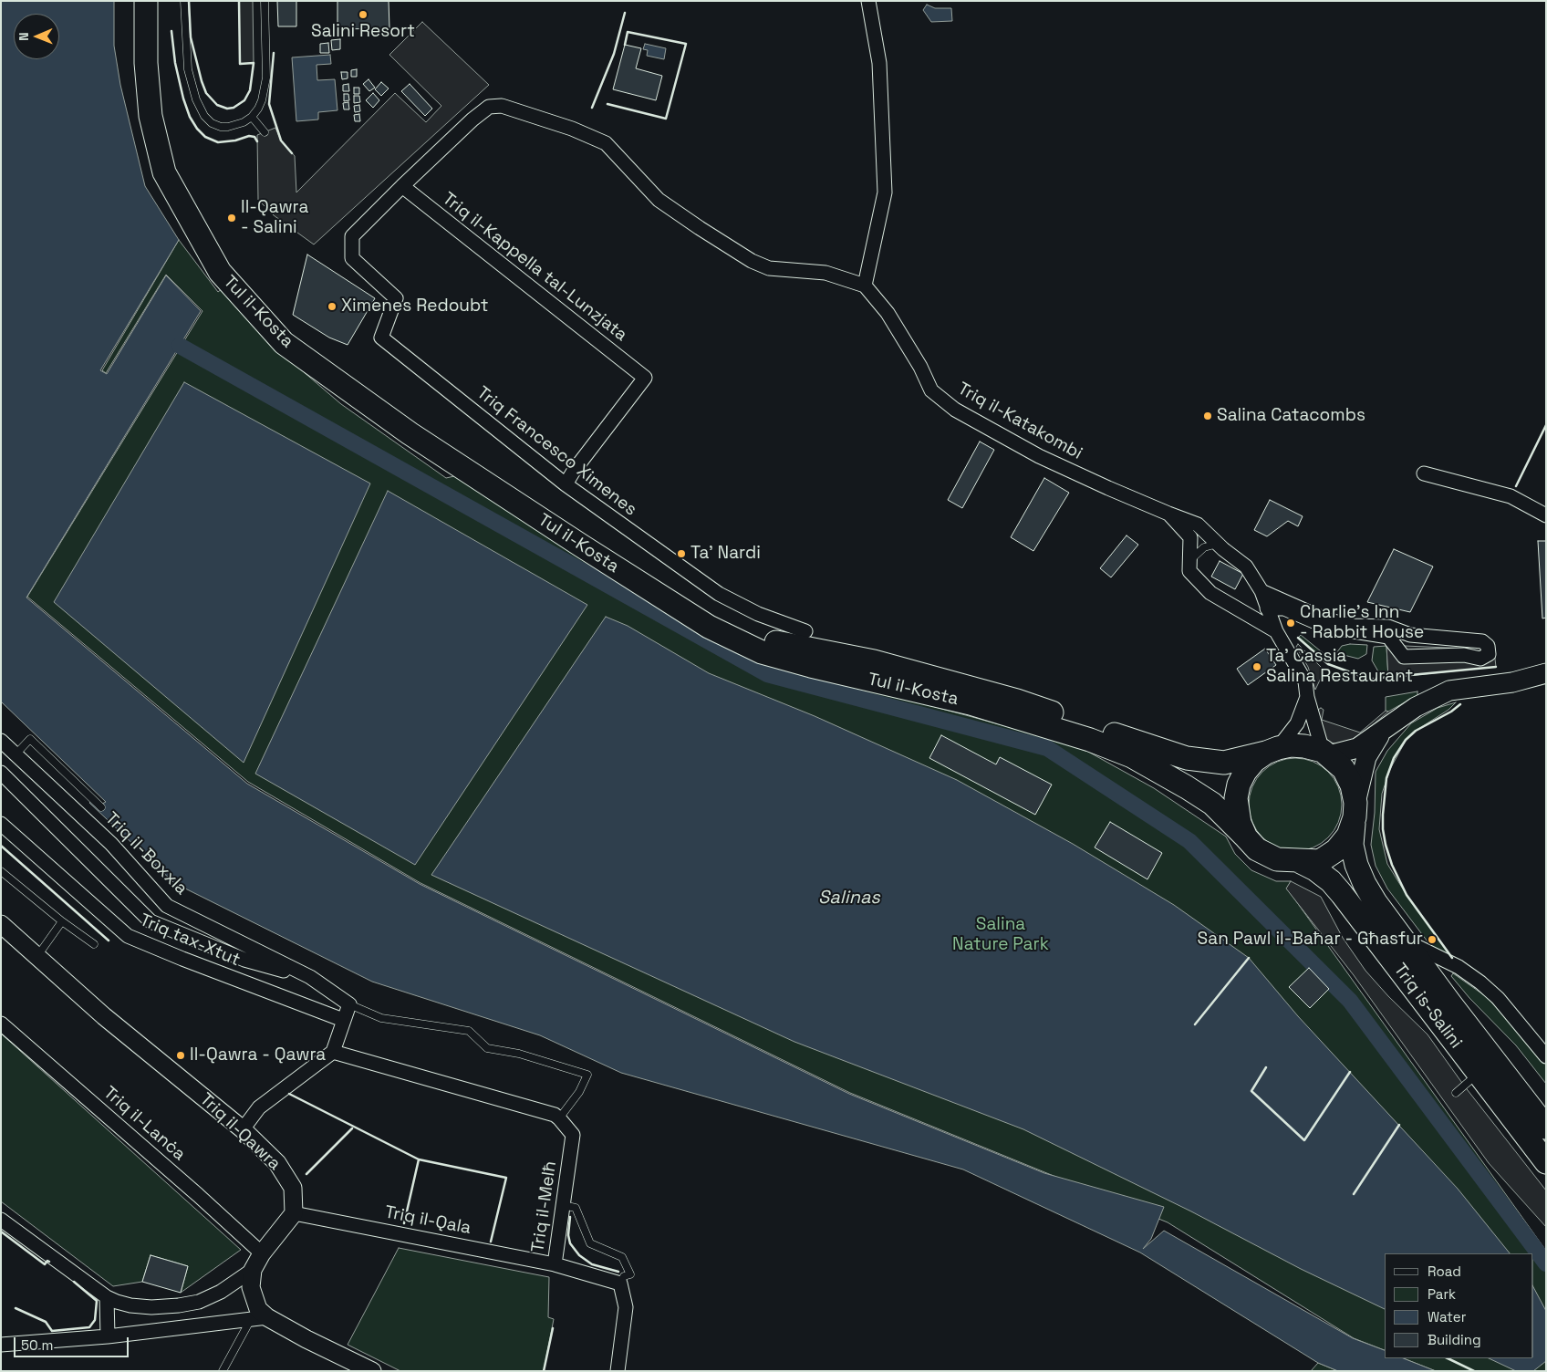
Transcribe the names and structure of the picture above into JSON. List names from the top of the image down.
{
  "streets": {
    "highway": ["Tul il-Kosta", "Triq is-Salini"],
    "street": [
      "Triq il-Kappella tal-Lunzjata",
      "Triq il-Katakombi",
      "Triq Francesco Ximenes",
      "Triq il-Boxxla",
      "Triq tax-Xtut",
      "Triq il-Lanċa",
      "Triq il-Qawra",
      "Triq il-Melħ",
      "Triq il-Qala"
    ]
  },
  "crossings": [
    ["Triq il-Kappella tal-Lunzjata", "Triq Francesco Ximenes"],
    ["Tul il-Kosta", "Triq il-Katakombi"],
    ["Tul il-Kosta", "Triq is-Salini"],
    ["Triq il-Katakombi", "Triq is-Salini"],
    ["Triq il-Qawra", "Triq il-Qala"],
    ["Triq il-Melħ", "Triq il-Qala"]
  ],
  "water": ["Salinas"],
  "parks": ["Salina Nature Park"],
  "places": [
    "Salini Resort",
    "Il-Qawra - Salini",
    "Ximenes Redoubt",
    "Salina Catacombs",
    "Ta' Nardi",
    "Charlie's Inn - Rabbit House",
    "Ta' Cassia Salina Restaurant",
    "San Pawl il-Baħar - Għasfur",
    "Il-Qawra - Qawra"
  ],
  "legend": [
    "Road",
    "Park",
    "Water",
    "Building"
  ],
  "scale_bar": "50 m",
  "north": "left"
}
